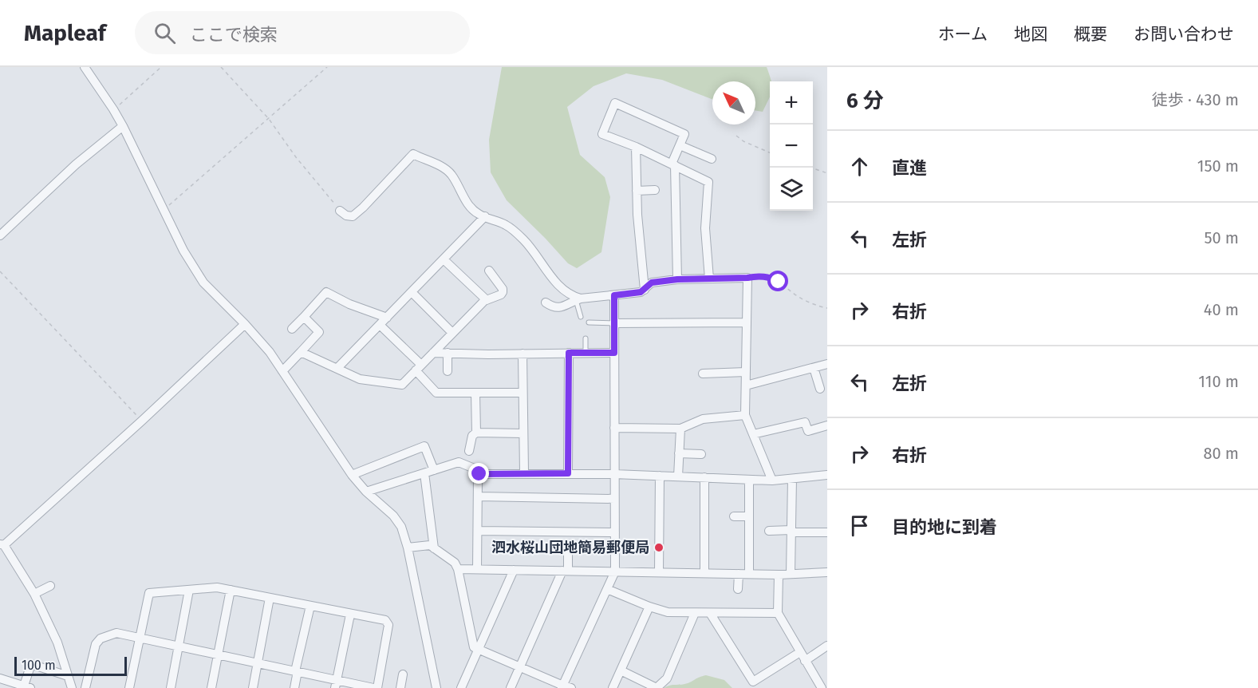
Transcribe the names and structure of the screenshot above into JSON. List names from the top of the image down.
{
  "places": ["泗水桜山団地簡易郵便局"],
  "scale_bar": "100 m",
  "north": "top left",
  "page": {
    "header": "Mapleaf",
    "search": "ここで検索",
    "nav": [
      "ホーム",
      "地図",
      "概要",
      "お問い合わせ"
    ],
    "heading": ["6 分", "徒歩 · 430 m"],
    "map_buttons": ["+", "−"],
    "list": [
      ["直進", "150 m"],
      ["左折", "50 m"],
      ["右折", "40 m"],
      ["左折", "110 m"],
      ["右折", "80 m"],
      "目的地に到着"
    ],
    "scale": "100 m"
  }
}
